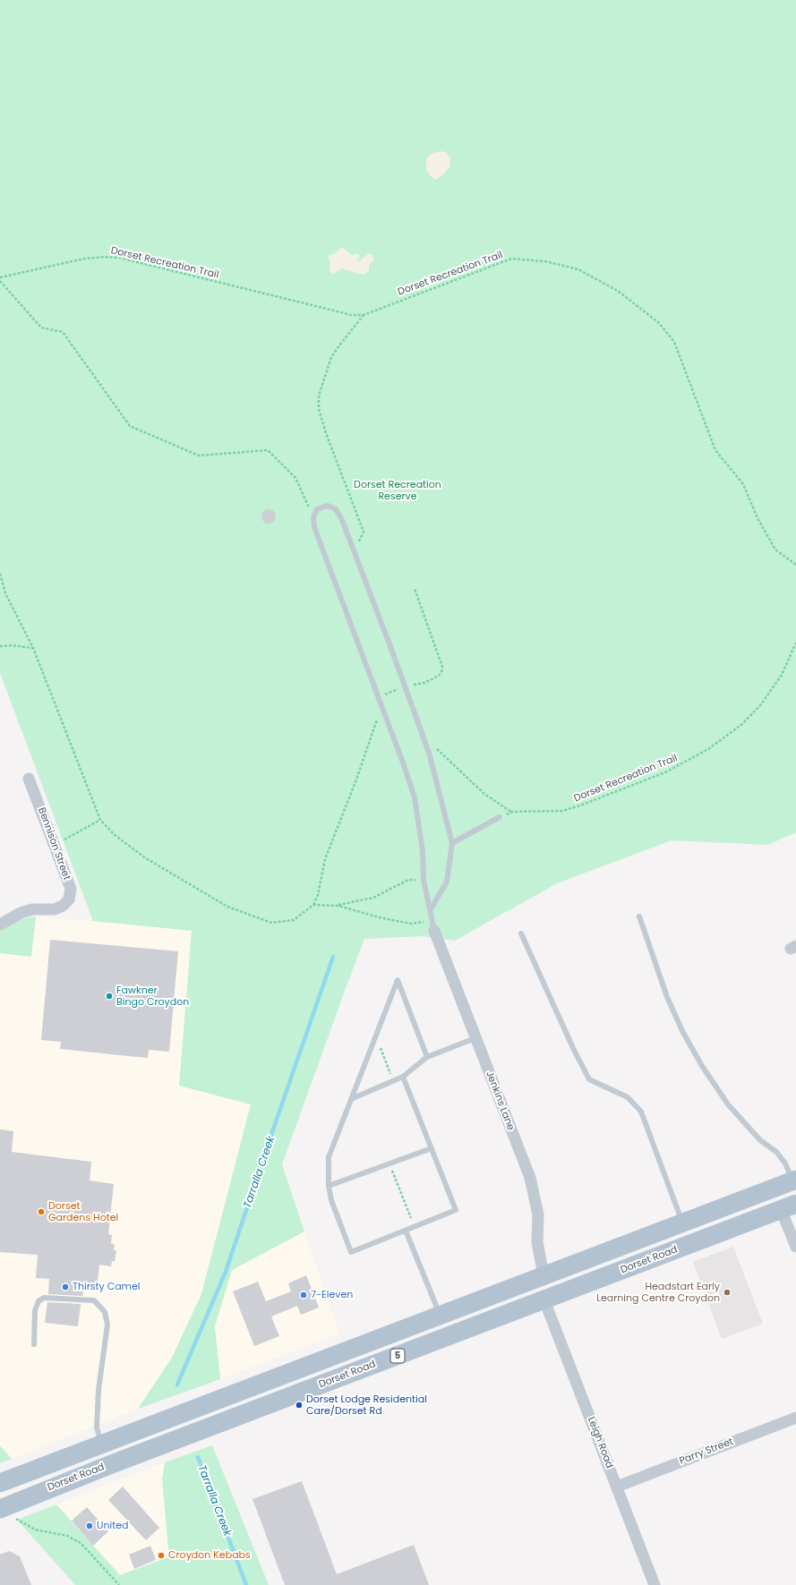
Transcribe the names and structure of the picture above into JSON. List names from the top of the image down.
{
  "streets": {
    "main road": ["Dorset Road", "5"],
    "street": [
      "Bennison Street",
      "Jenkins Lane",
      "Leigh Road",
      "Parry Street"
    ],
    "path": ["Dorset Recreation Trail"]
  },
  "crossings": [
    ["Jenkins Lane", "5"],
    ["Dorset Road", "Leigh Road"],
    ["Leigh Road", "Parry Street"]
  ],
  "water": ["Tarralla Creek"],
  "parks": ["Dorset Recreation Reserve"],
  "places": [
    "Fawkner Bingo Croydon",
    "Dorset Gardens Hotel",
    "Thirsty Camel",
    "Headstart Early Learning Centre Croydon",
    "7-Eleven",
    "Dorset Lodge Residential Care/Dorset Rd",
    "United",
    "Croydon Kebabs"
  ]
}
